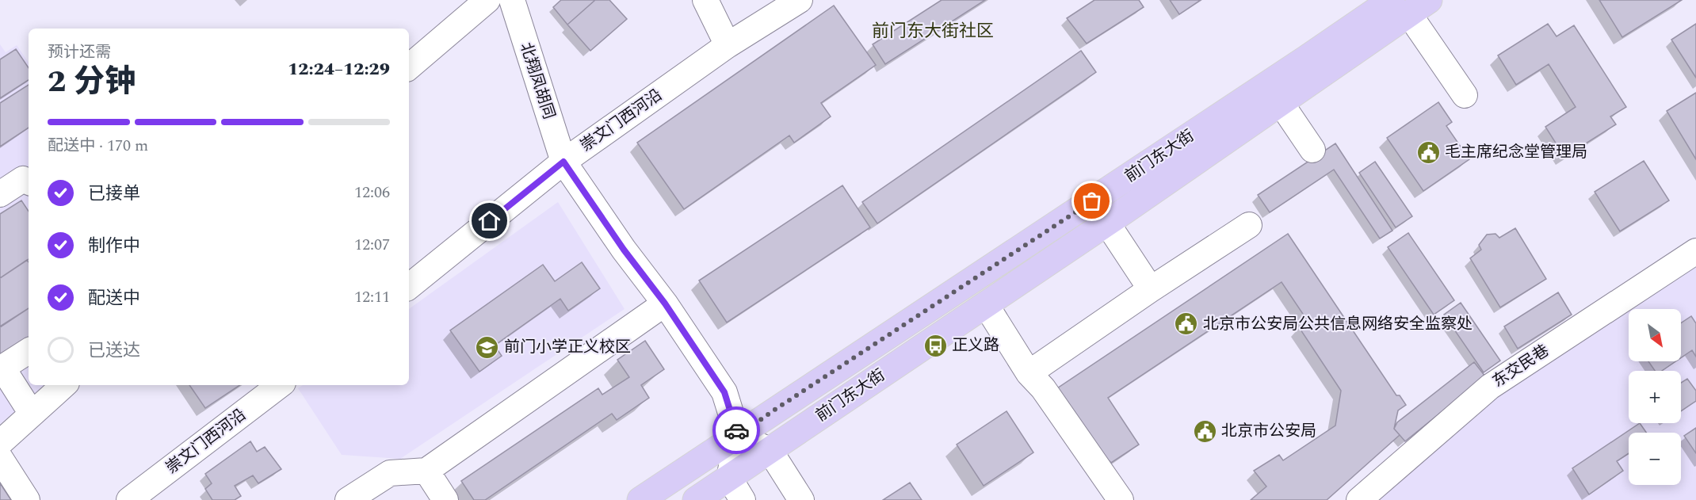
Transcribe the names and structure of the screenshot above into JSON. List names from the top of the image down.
{
  "streets": {
    "main road": ["前门东大街"],
    "street": ["北翔凤胡同", "崇文门西河沿", "东交民巷"]
  },
  "crossings": [
    ["北翔凤胡同", "崇文门西河沿"],
    ["北翔凤胡同", "前门东大街"]
  ],
  "districts": ["前门东大街社区"],
  "places": {
    "public building": ["毛主席纪念堂管理局", "北京市公安局公共信息网络安全监察处", "北京市公安局"],
    "bus stop": ["正义路"],
    "school or university": ["前门小学正义校区"]
  },
  "north": "bottom right",
  "page": {
    "heading": ["2 分钟", "预计还需", "12:24–12:29"],
    "bar": "配送中 · 170 m",
    "list": [
      ["已接单", "12:06"],
      ["制作中", "12:07"],
      ["配送中", "12:11"],
      "已送达"
    ],
    "map_buttons": ["+", "−"]
  }
}
